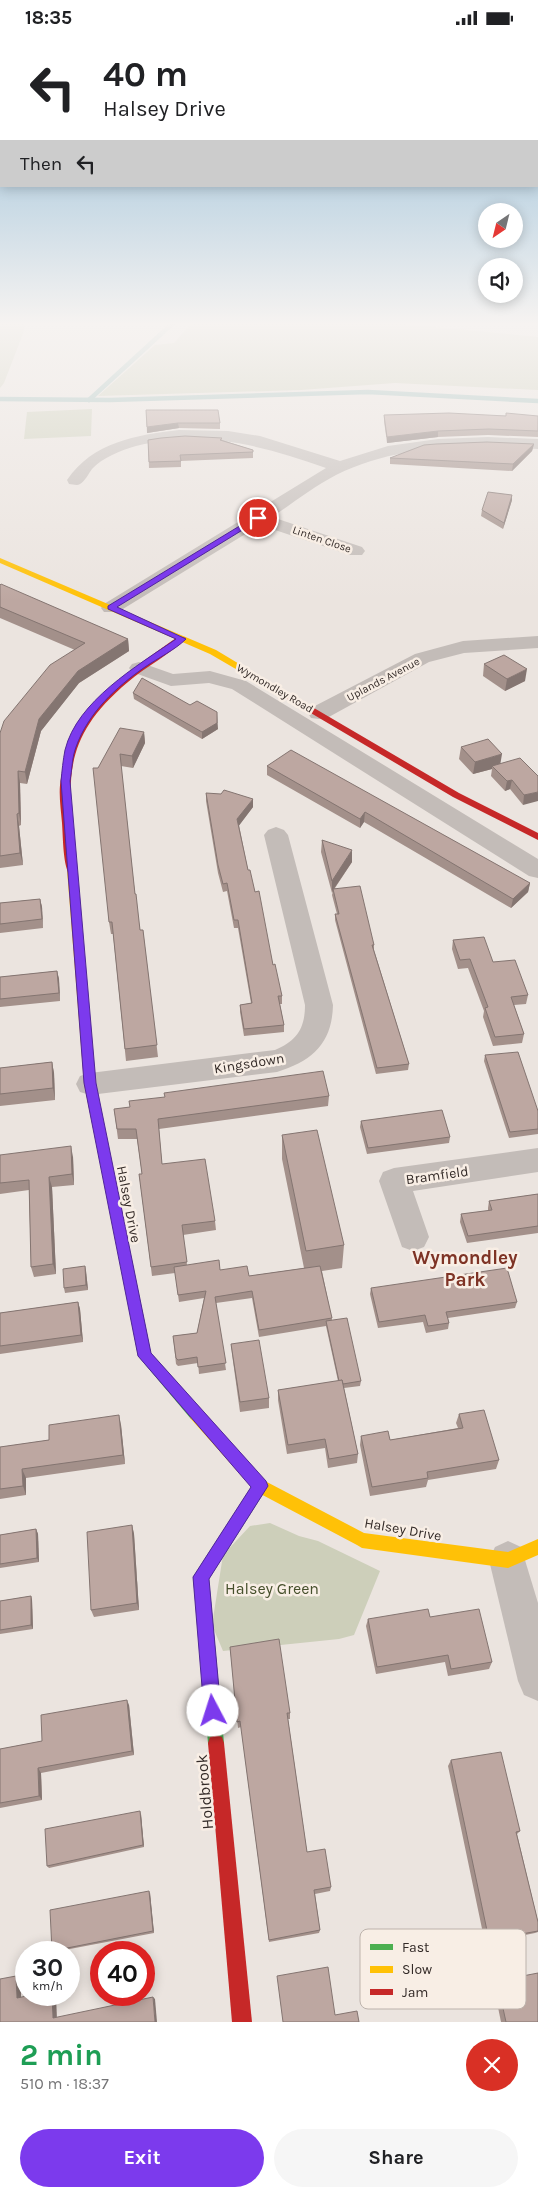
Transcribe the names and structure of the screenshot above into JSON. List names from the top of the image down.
{
  "streets": {
    "street": [
      "Linten Close",
      "Uplands Avenue",
      "Wymondley Road",
      "Kingsdown",
      "Bramfield",
      "Halsey Drive",
      "Holdbrook"
    ]
  },
  "crossings": [
    ["Uplands Avenue", "Wymondley Road"],
    ["Wymondley Road", "Halsey Drive"],
    ["Kingsdown", "Halsey Drive"],
    ["Halsey Drive", "Holdbrook"]
  ],
  "districts": ["Wymondley Park"],
  "parks": ["Halsey Green"],
  "legend": ["Fast", "Slow", "Jam"],
  "north": "bottom left",
  "page": {
    "status": "18:35",
    "turn": ["40 m", "Halsey Drive"],
    "then": "Then",
    "speed": "30 km/h",
    "limit": "40",
    "heading": ["2 min", "510 m · 18:37"],
    "buttons": ["Exit", "Share"]
  }
}
